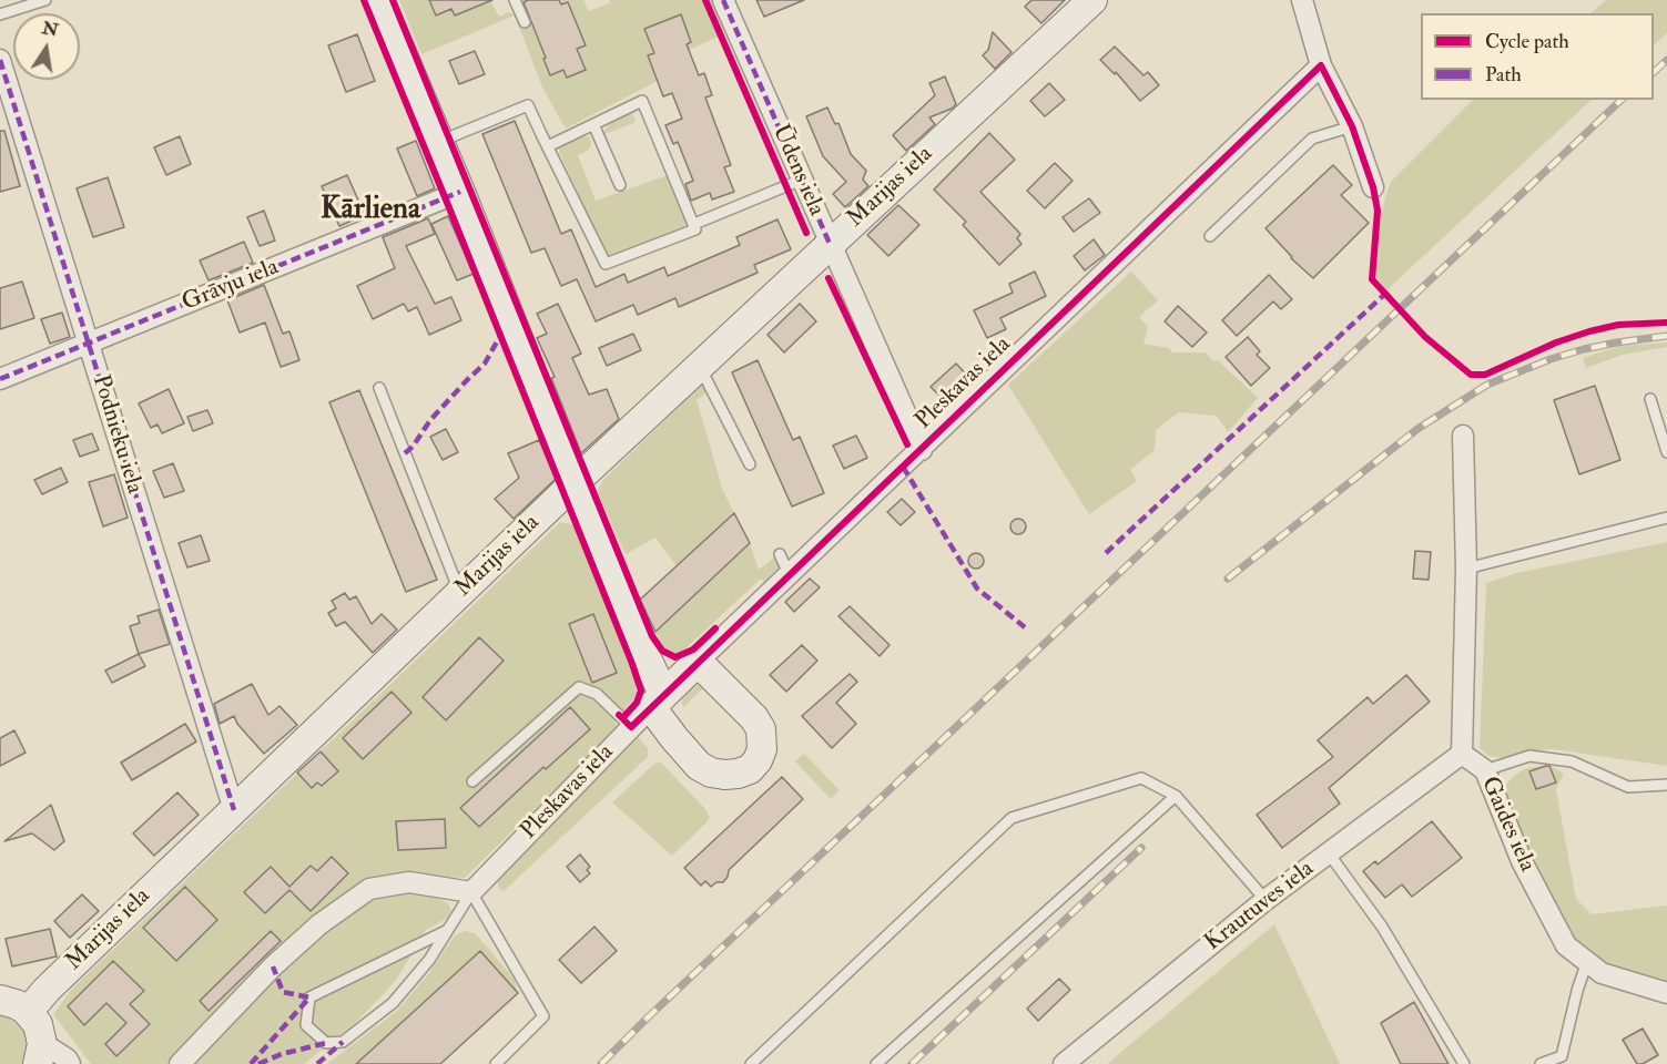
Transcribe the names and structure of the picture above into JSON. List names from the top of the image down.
{
  "streets": {
    "street": [
      "Ūdens iela",
      "Marijas iela",
      "Grāvju iela",
      "Pleskavas iela",
      "Podnieku iela",
      "Gaides iela",
      "Krautuves iela"
    ]
  },
  "crossings": [
    ["Ūdens iela", "Marijas iela"],
    ["Ūdens iela", "Pleskavas iela"],
    ["Marijas iela", "Podnieku iela"],
    ["Grāvju iela", "Podnieku iela"],
    ["Gaides iela", "Krautuves iela"]
  ],
  "districts": ["Kārliena"],
  "legend": ["Cycle path", "Path"],
  "north": "top"
}
